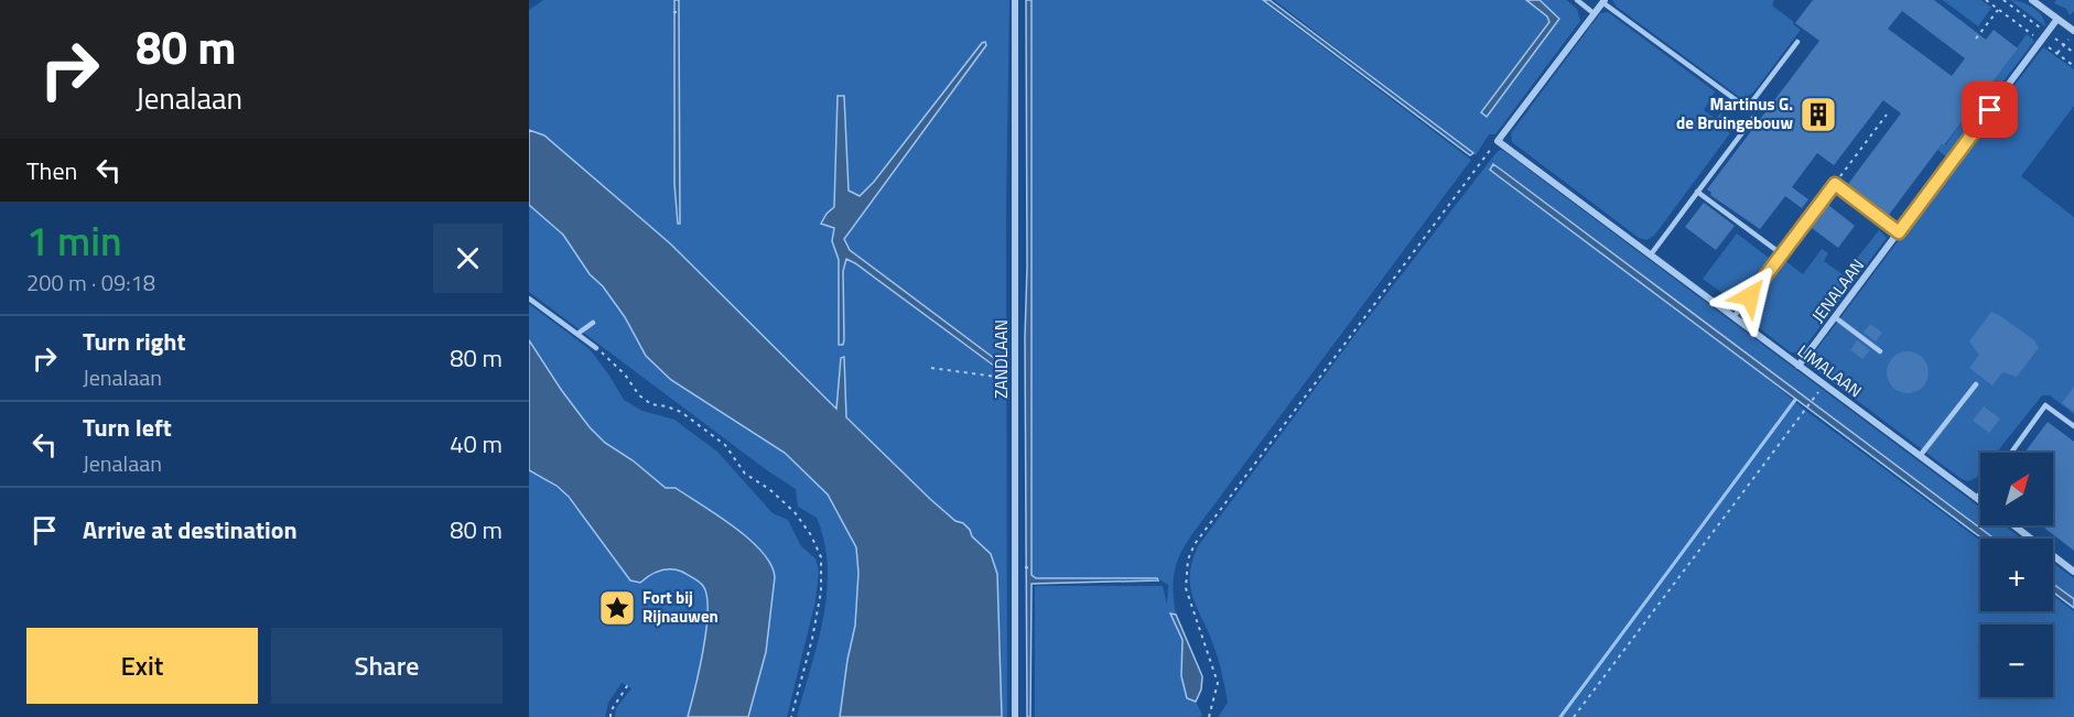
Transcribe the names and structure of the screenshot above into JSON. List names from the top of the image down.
{
  "streets": {
    "street": ["JENALAAN", "ZANDLAAN", "LIMALAAN"]
  },
  "crossings": [
    ["JENALAAN", "LIMALAAN"]
  ],
  "places": {
    "building": ["Martinus G. de Bruingebouw"],
    "place": ["Fort bij Rijnauwen"]
  },
  "north": "top right",
  "page": {
    "turn": ["80 m", "Jenalaan"],
    "then": "Then",
    "heading": ["1 min", "200 m · 09:18"],
    "list": [
      {
        "name": "Turn right",
        "note": "Jenalaan",
        "value": "80 m"
      },
      {
        "name": "Turn left",
        "note": "Jenalaan",
        "value": "40 m"
      },
      {
        "name": "Arrive at destination",
        "value": "80 m"
      }
    ],
    "map_buttons": ["+", "−"],
    "buttons": ["Exit", "Share"]
  }
}
